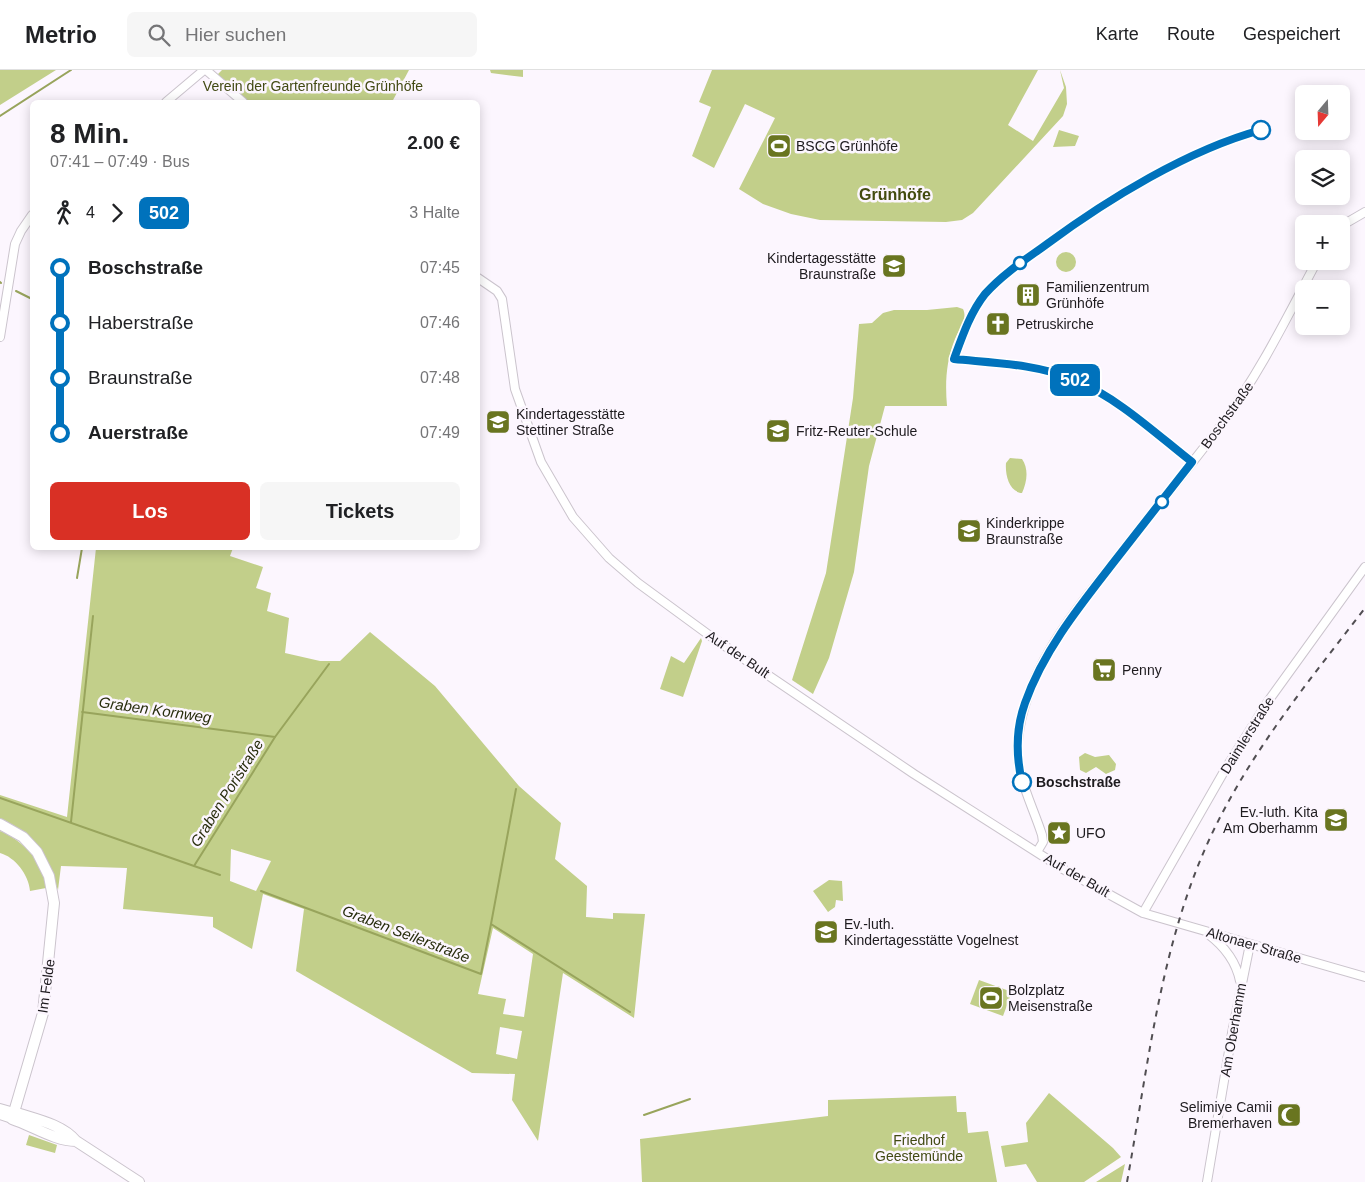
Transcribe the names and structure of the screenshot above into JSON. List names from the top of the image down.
{
  "streets": {
    "main road": ["Im Felde"],
    "street": [
      "Boschstraße",
      "Auf der Bult",
      "Daimlerstraße",
      "Altonaer Straße",
      "Am Oberhamm"
    ]
  },
  "crossings": [
    ["Boschstraße", "Auf der Bult"],
    ["Auf der Bult", "Daimlerstraße"],
    ["Auf der Bult", "Altonaer Straße"],
    ["Daimlerstraße", "Altonaer Straße"],
    ["Altonaer Straße", "Am Oberhamm"]
  ],
  "districts": ["Grünhöfe"],
  "water": ["Graben Kornweg", "Graben Poristraße", "Graben Seilerstraße"],
  "parks": ["Verein der Gartenfreunde Grünhöfe", "Friedhof Geestemünde"],
  "places": {
    "sports": ["BSCG Grünhöfe", "Bolzplatz Meisenstraße"],
    "school or university": [
      "Kindertagesstätte Braunstraße",
      "Kindertagesstätte Stettiner Straße",
      "Fritz-Reuter-Schule",
      "Kinderkrippe Braunstraße",
      "Ev.-luth. Kita Am Oberhamm",
      "Ev.-luth. Kindertagesstätte Vogelnest"
    ],
    "building": ["Familienzentrum Grünhöfe"],
    "church": ["Petruskirche"],
    "supermarket": ["Penny"],
    "other": ["Boschstraße"],
    "place": ["UFO"],
    "mosque": ["Selimiye Camii Bremerhaven"]
  },
  "lines": ["bus line 502"],
  "north": "bottom",
  "page": {
    "header": "Metrio",
    "search": "Hier suchen",
    "nav": ["Karte", "Route", "Gespeichert"],
    "on_map": "502",
    "map_buttons": ["+", "−"],
    "heading": ["8 Min.", "07:41 – 07:49 · Bus", "2.00 €"],
    "legs": ["4", "502", "3 Halte"],
    "list": [
      {
        "name": "Boschstraße",
        "value": "07:45"
      },
      {
        "name": "Haberstraße",
        "value": "07:46"
      },
      {
        "name": "Braunstraße",
        "value": "07:48"
      },
      {
        "name": "Auerstraße",
        "value": "07:49"
      }
    ],
    "buttons": ["Los", "Tickets"]
  }
}
